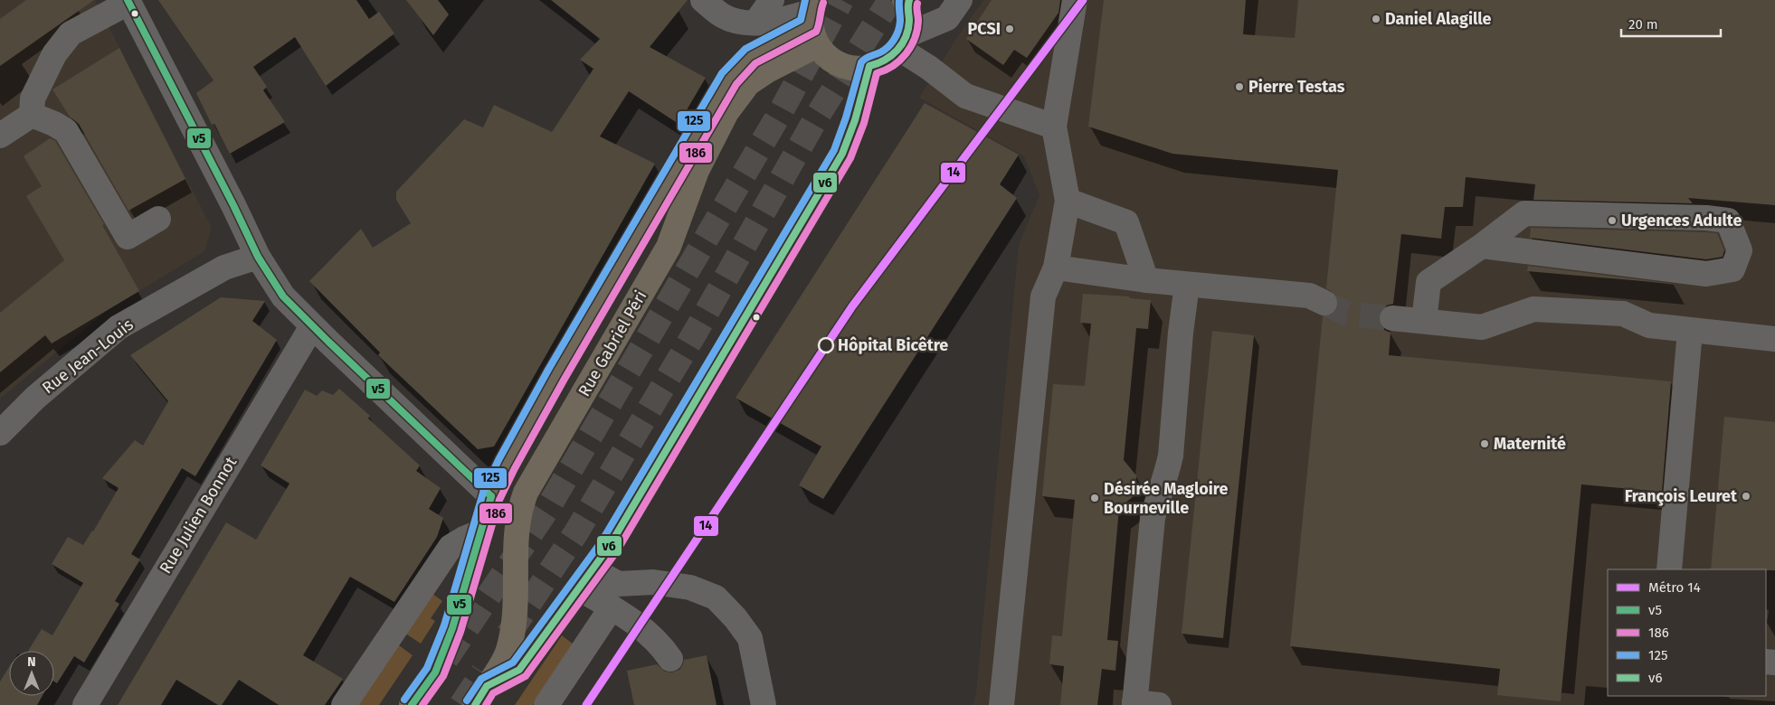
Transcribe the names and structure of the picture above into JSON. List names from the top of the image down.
{
  "streets": {
    "main road": ["Rue Gabriel Péri"],
    "street": ["Rue Jean-Louis", "Rue Julien Bonnot"]
  },
  "places": [
    "Daniel Alagille",
    "PCSI",
    "Pierre Testas",
    "Urgences Adulte",
    "Hôpital Bicêtre",
    "Maternité",
    "François Leuret",
    "Désirée Magloire Bourneville"
  ],
  "lines": [
    "metro line 14",
    "transit line v5",
    "transit line 125",
    "transit line v6",
    "transit line 186"
  ],
  "legend": [
    "Métro 14",
    "v5",
    "186",
    "125",
    "v6"
  ],
  "scale_bar": "20 m",
  "north": "top"
}
